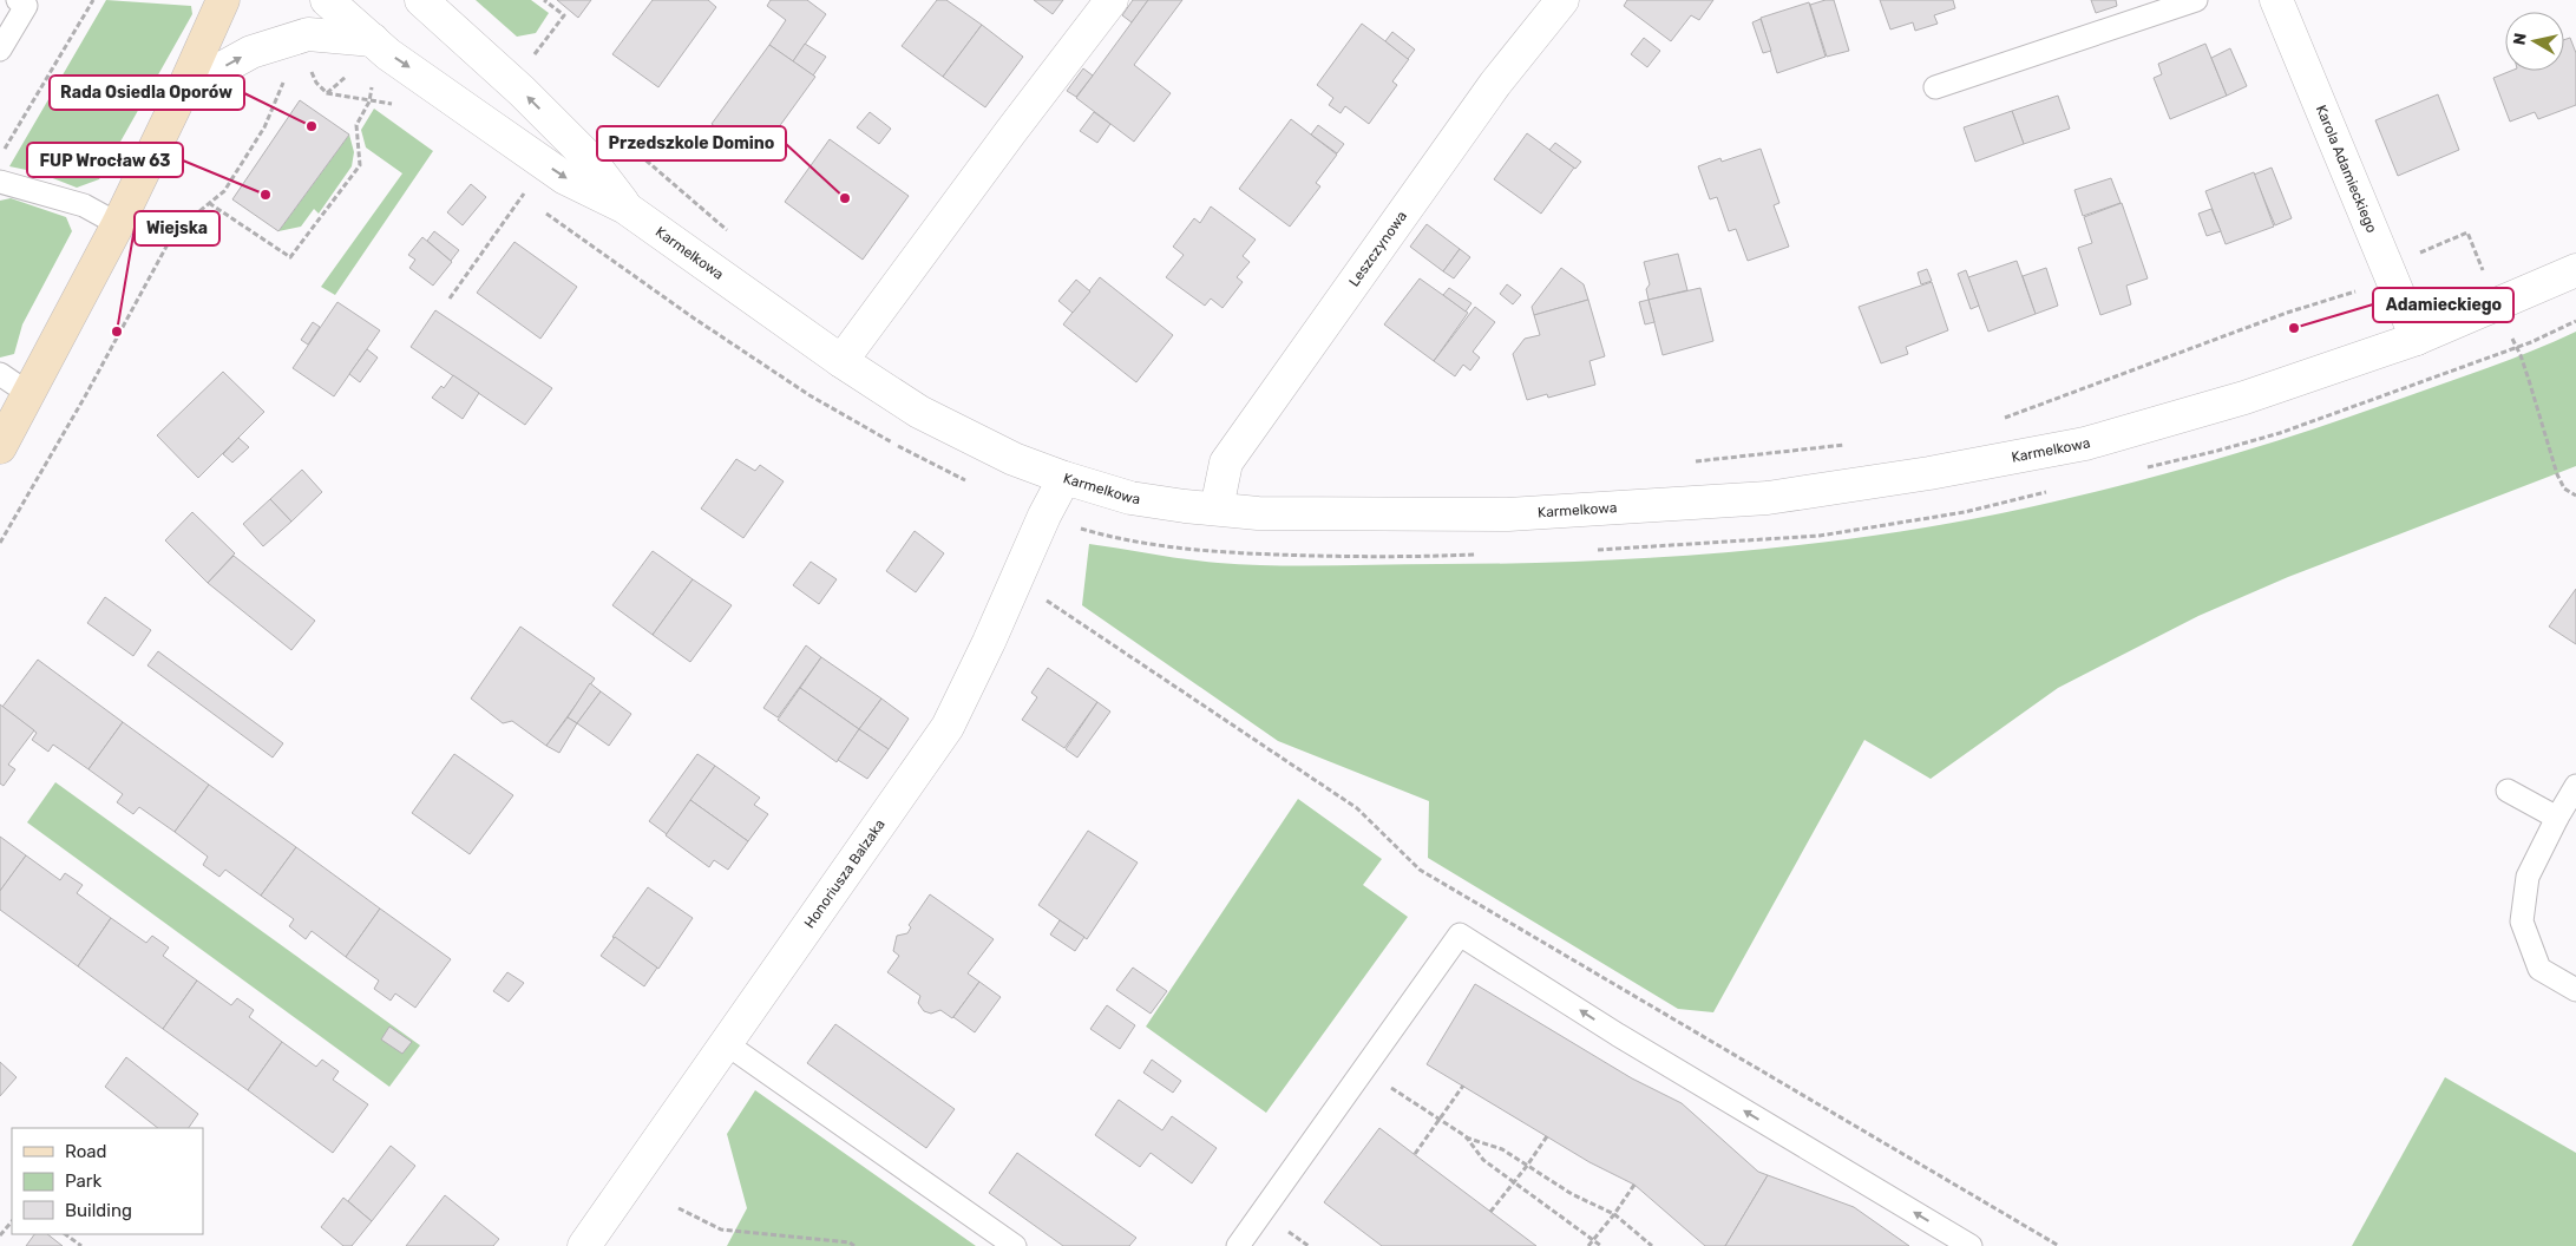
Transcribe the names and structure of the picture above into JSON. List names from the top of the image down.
{
  "streets": {
    "street": [
      "Karola Adamieckiego",
      "Leszczynowa",
      "Karmelkowa",
      "Honoriusza Balzaka"
    ]
  },
  "crossings": [
    ["Karola Adamieckiego", "Karmelkowa"],
    ["Leszczynowa", "Karmelkowa"],
    ["Karmelkowa", "Honoriusza Balzaka"]
  ],
  "places": [
    "Rada Osiedla Oporów",
    "FUP Wrocław 63",
    "Przedszkole Domino",
    "Adamieckiego",
    "Wiejska"
  ],
  "legend": ["Road", "Park", "Building"],
  "north": "left"
}
